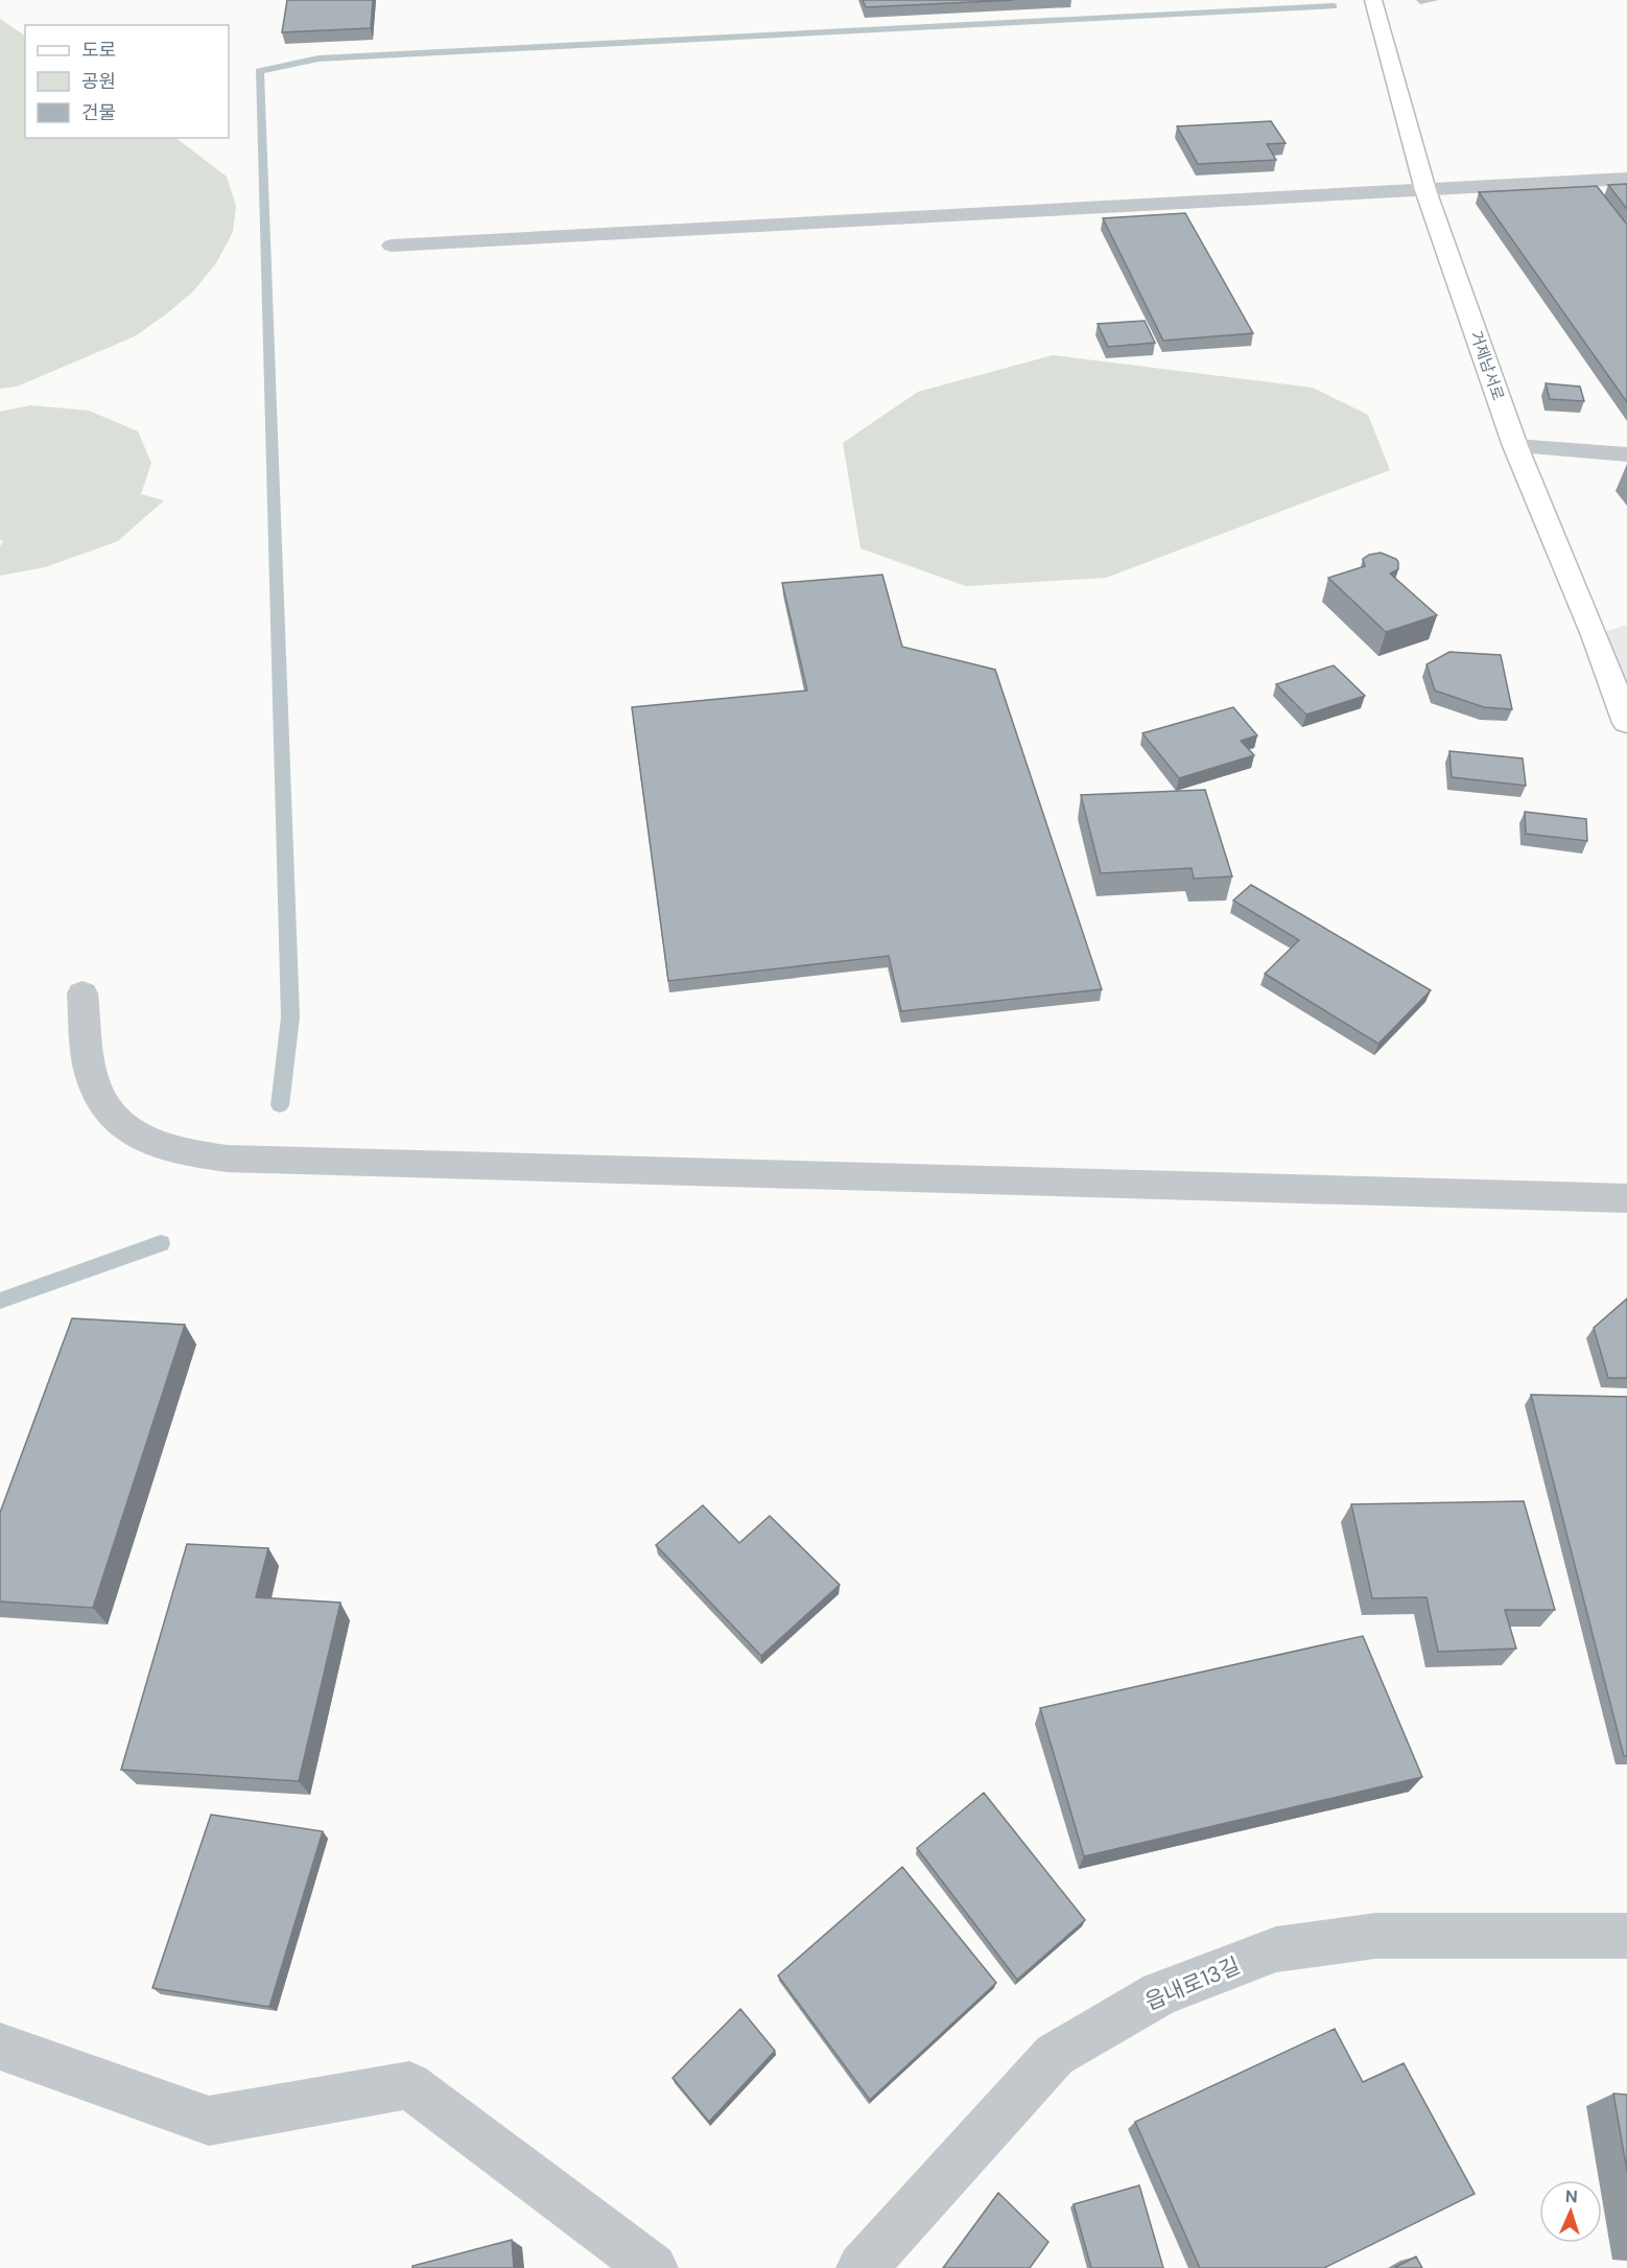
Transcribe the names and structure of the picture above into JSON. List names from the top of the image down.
{
  "streets": {
    "main road": ["거제남서로"],
    "street": ["읍내로13길"]
  },
  "legend": ["도로", "공원", "건물"],
  "north": "top"
}
